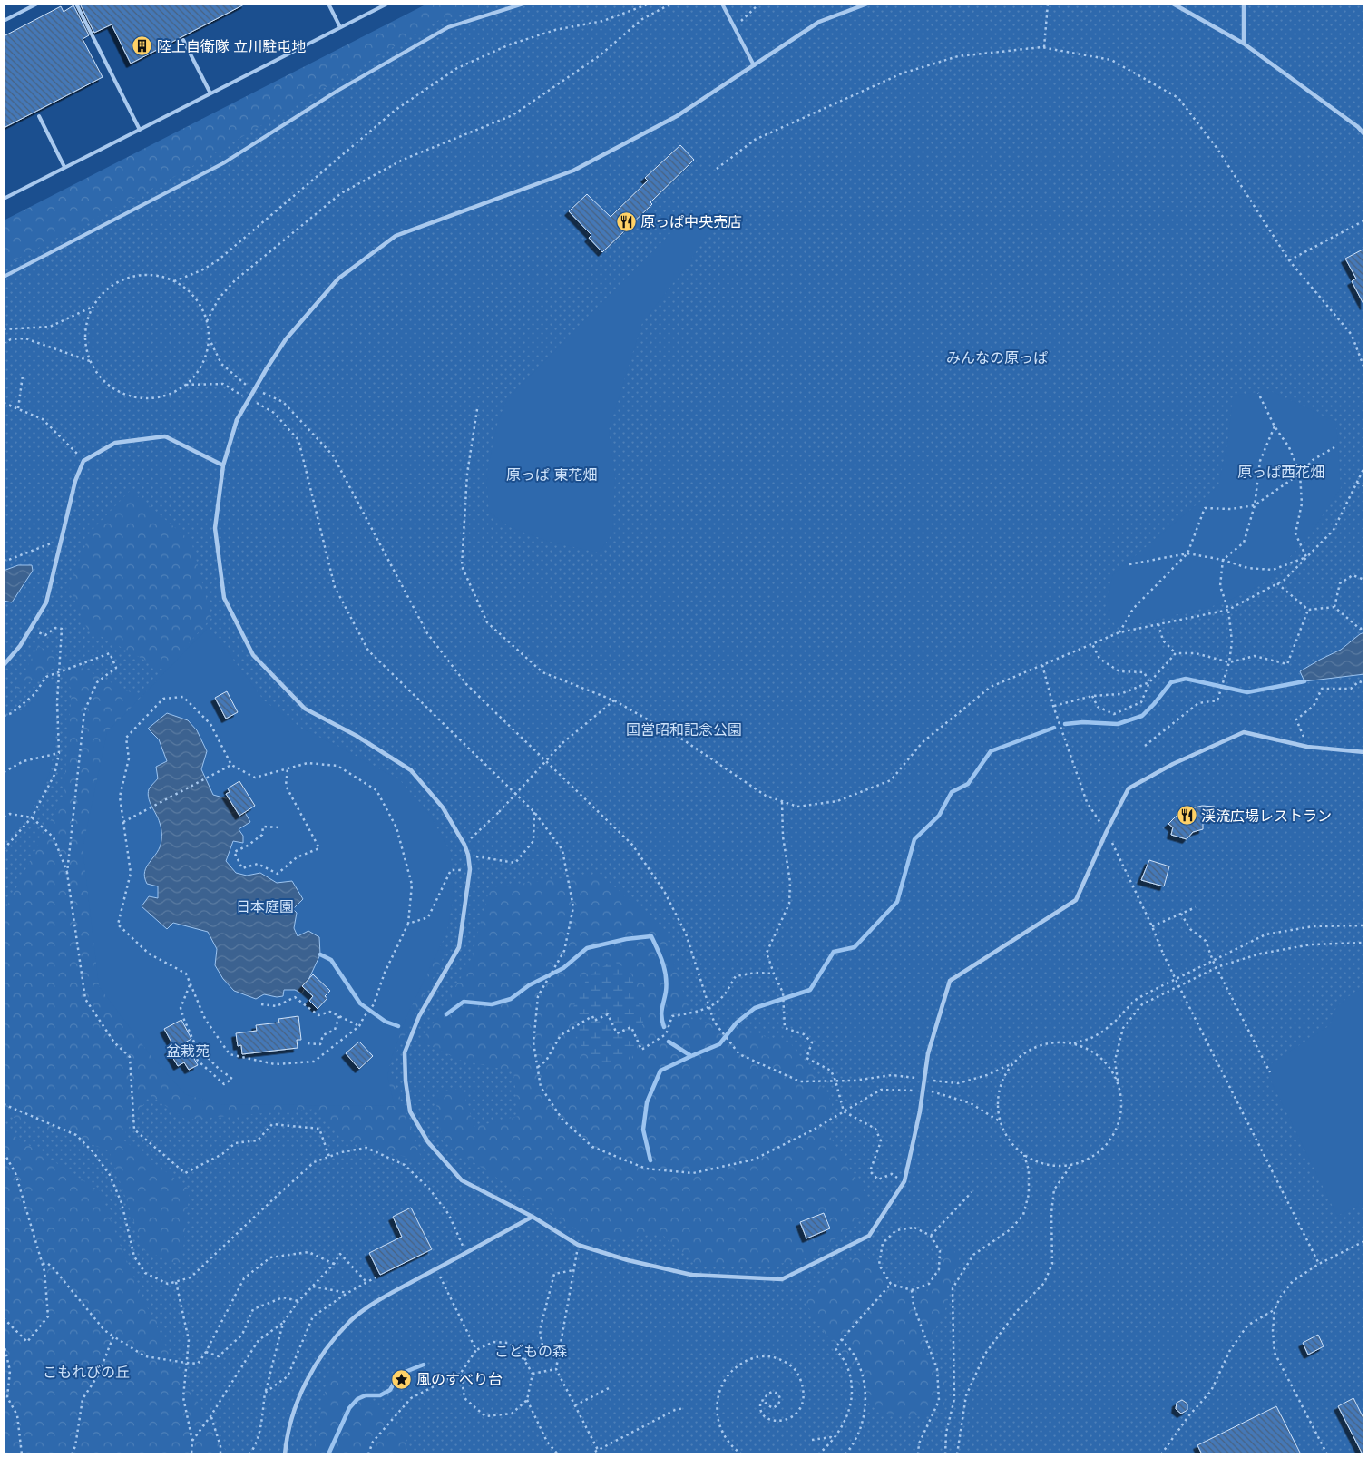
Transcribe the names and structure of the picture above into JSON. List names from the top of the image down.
{
  "parks": [
    "みんなの原っぱ",
    "原っぱ西花畑",
    "原っぱ 東花畑",
    "国営昭和記念公園",
    "日本庭園",
    "盆栽苑",
    "こどもの森",
    "こもれびの丘"
  ],
  "places": {
    "building": ["陸上自衛隊 立川駐屯地"],
    "restaurant": ["原っぱ中央売店", "渓流広場レストラン"],
    "place": ["風のすべり台"]
  }
}
